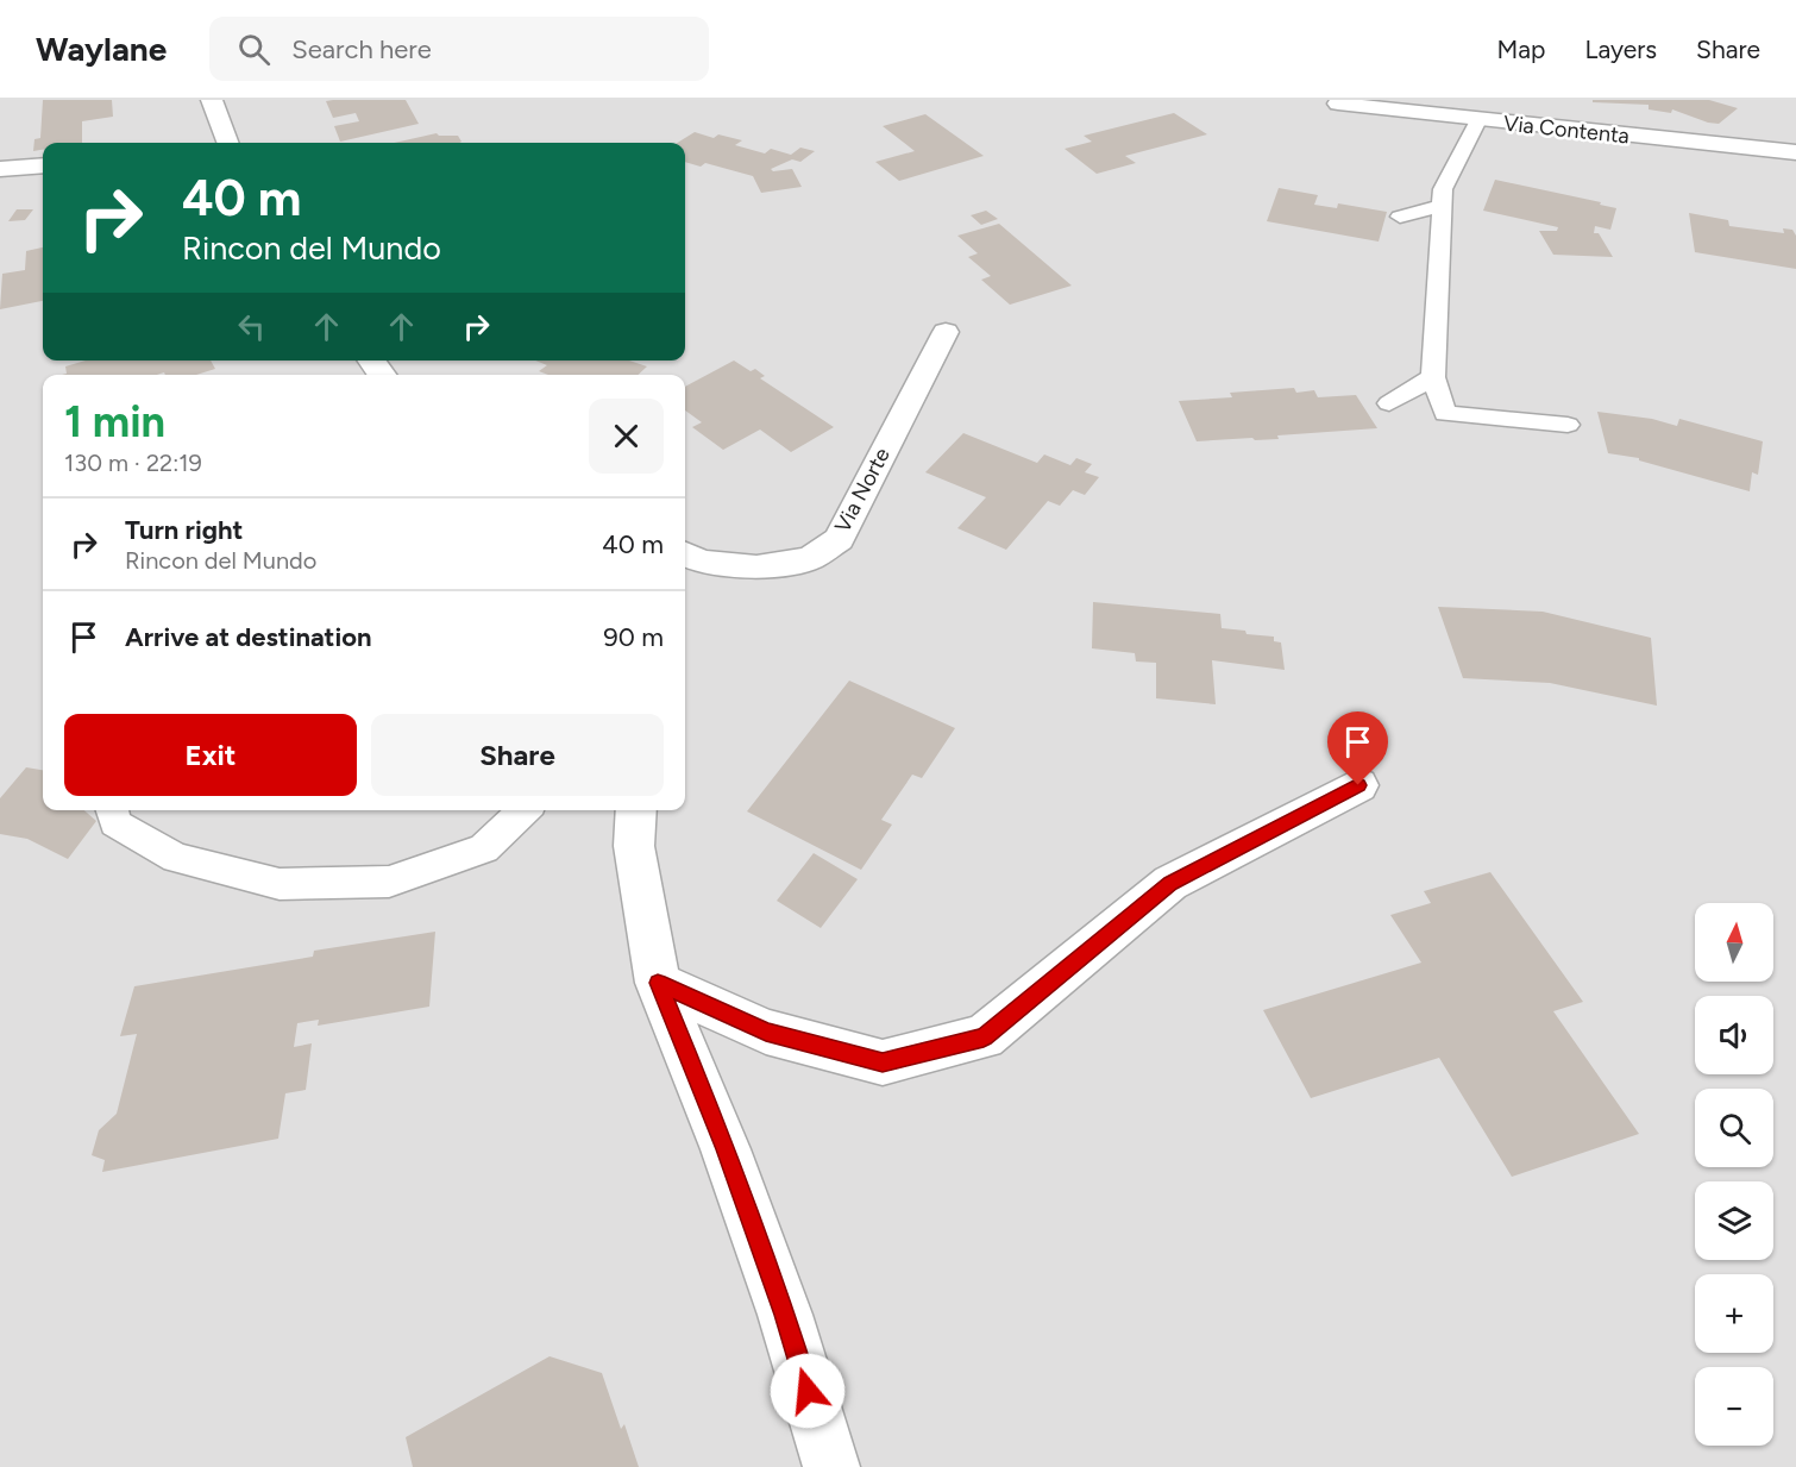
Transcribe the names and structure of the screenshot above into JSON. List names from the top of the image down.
{
  "streets": {
    "street": ["Via Contenta", "Via Norte"]
  },
  "north": "top",
  "page": {
    "header": "Waylane",
    "search": "Search here",
    "nav": ["Map", "Layers", "Share"],
    "turn": ["40 m", "Rincon del Mundo"],
    "heading": ["1 min", "130 m · 22:19"],
    "list": [
      {
        "name": "Turn right",
        "note": "Rincon del Mundo",
        "value": "40 m"
      },
      {
        "name": "Arrive at destination",
        "value": "90 m"
      }
    ],
    "buttons": ["Exit", "Share"],
    "map_buttons": ["+", "−"]
  }
}
